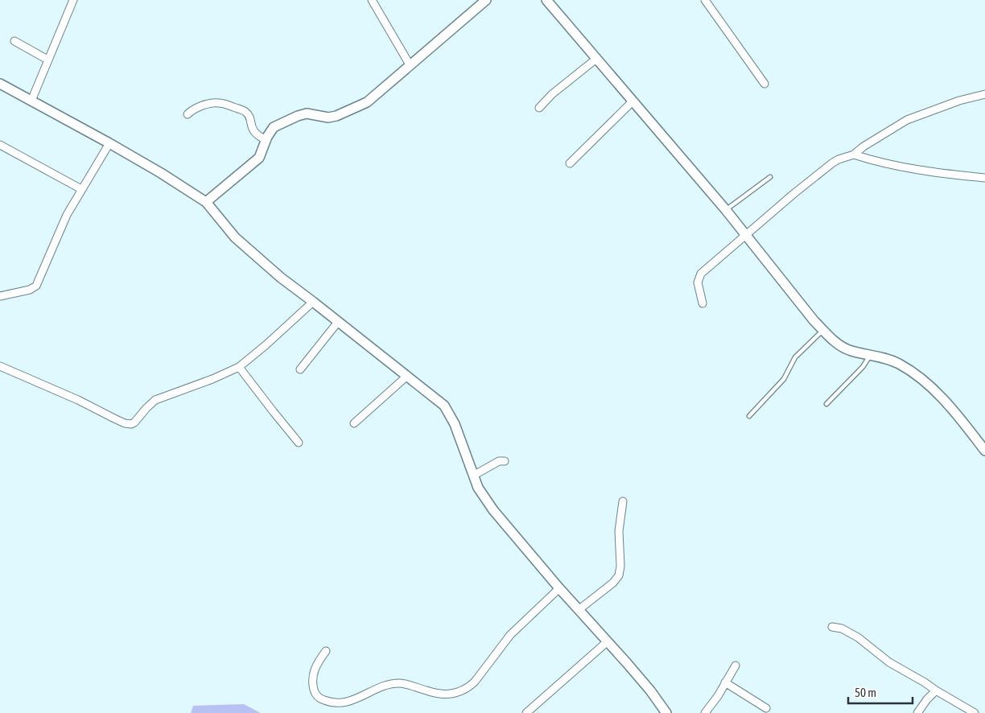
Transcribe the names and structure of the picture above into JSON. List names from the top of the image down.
{
  "scale_bar": "50 m"
}
